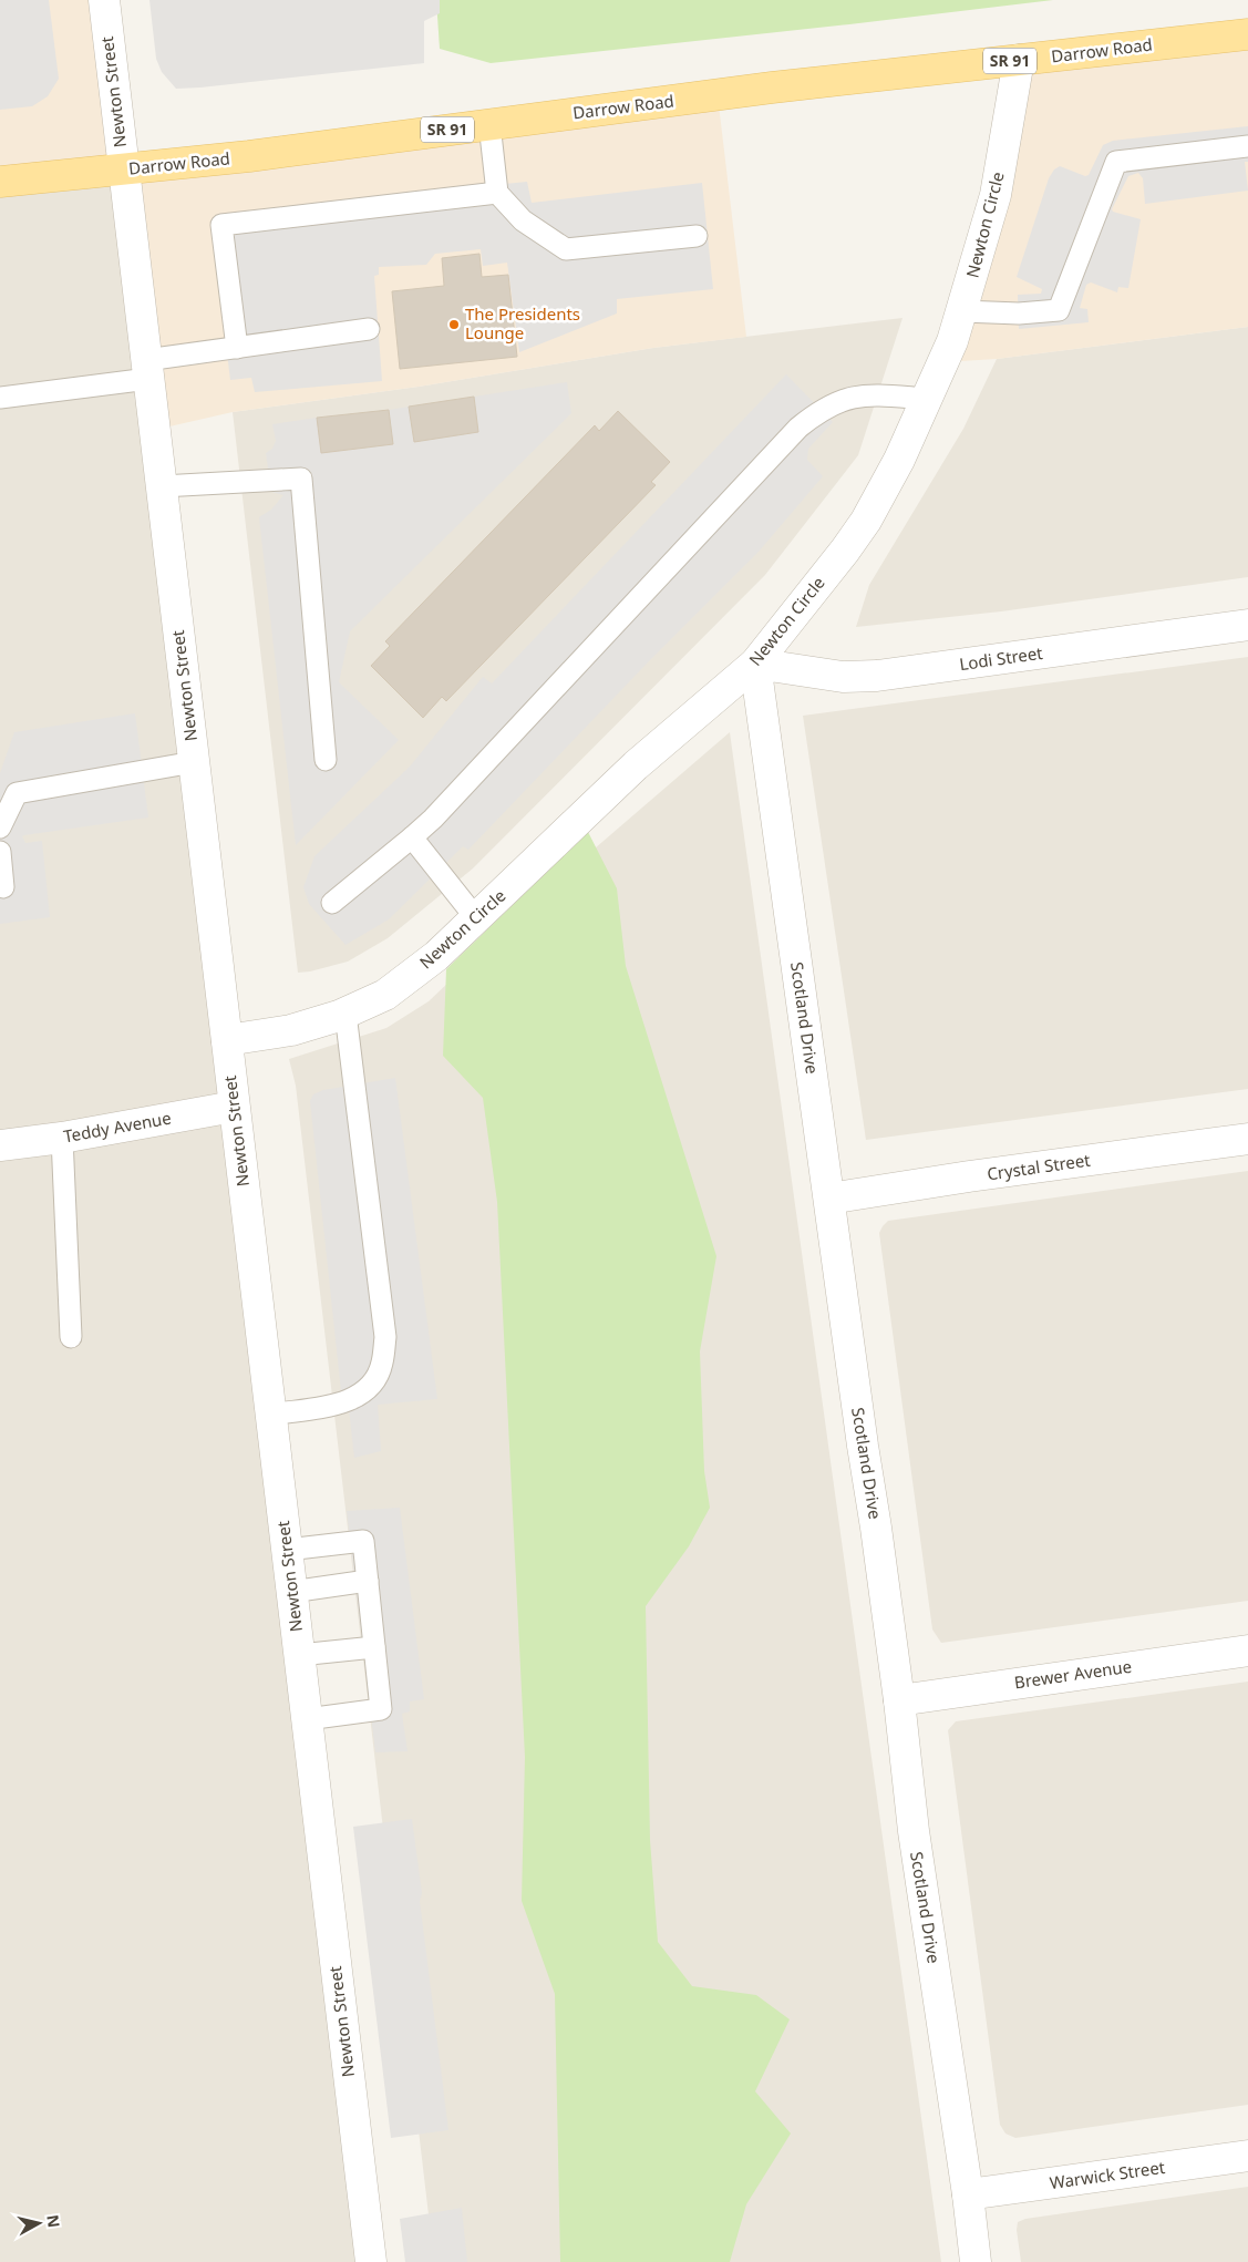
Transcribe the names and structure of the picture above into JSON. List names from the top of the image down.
{
  "streets": {
    "main road": ["Darrow Road", "SR 91"],
    "street": [
      "Newton Street",
      "Newton Circle",
      "Lodi Street",
      "Scotland Drive",
      "Teddy Avenue",
      "Crystal Street",
      "Brewer Avenue",
      "Warwick Street"
    ]
  },
  "crossings": [
    ["Darrow Road", "Newton Street"],
    ["Darrow Road", "Newton Circle"],
    ["Newton Street", "Newton Circle"],
    ["Newton Street", "Teddy Avenue"],
    ["Newton Circle", "Lodi Street"],
    ["Newton Circle", "Scotland Drive"],
    ["Lodi Street", "Scotland Drive"],
    ["Scotland Drive", "Crystal Street"],
    ["Scotland Drive", "Brewer Avenue"],
    ["Scotland Drive", "Warwick Street"]
  ],
  "places": ["The Presidents Lounge"],
  "north": "right"
}
